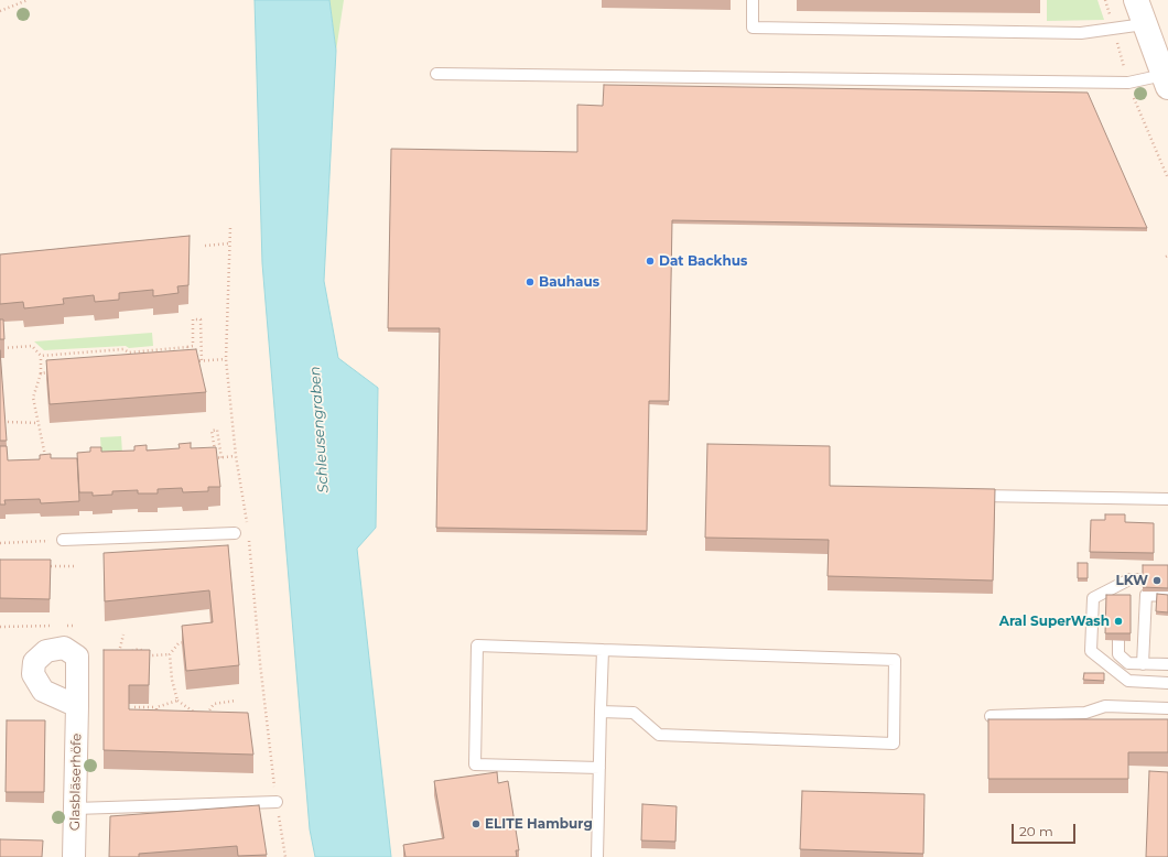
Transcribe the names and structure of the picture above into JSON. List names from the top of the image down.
{
  "streets": {
    "street": ["Glasbläserhöfe"]
  },
  "water": ["Schleusengraben"],
  "places": [
    "Dat Backhus",
    "Bauhaus",
    "LKW",
    "Aral SuperWash",
    "ELITE Hamburg"
  ],
  "scale_bar": "20 m"
}
